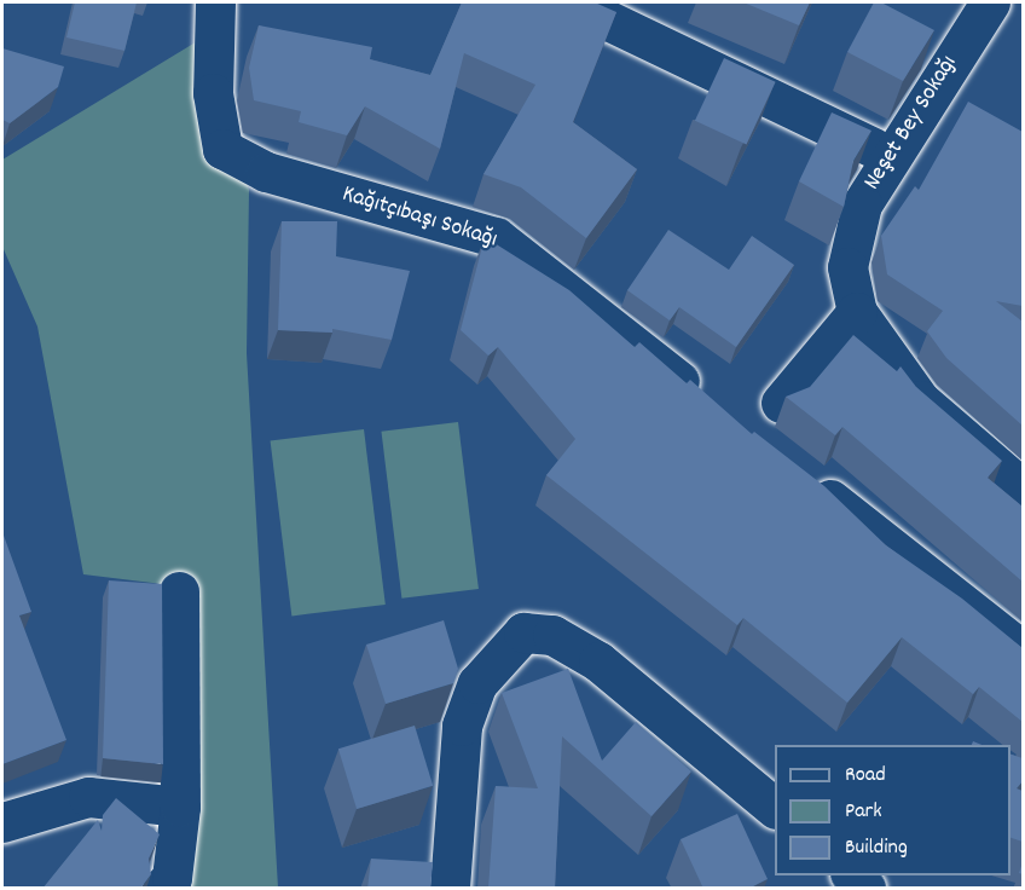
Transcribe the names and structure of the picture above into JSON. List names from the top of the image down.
{
  "streets": {
    "street": ["Neşet Bey Sokağı", "Kağıtçıbaşı Sokağı"]
  },
  "legend": ["Road", "Park", "Building"]
}
